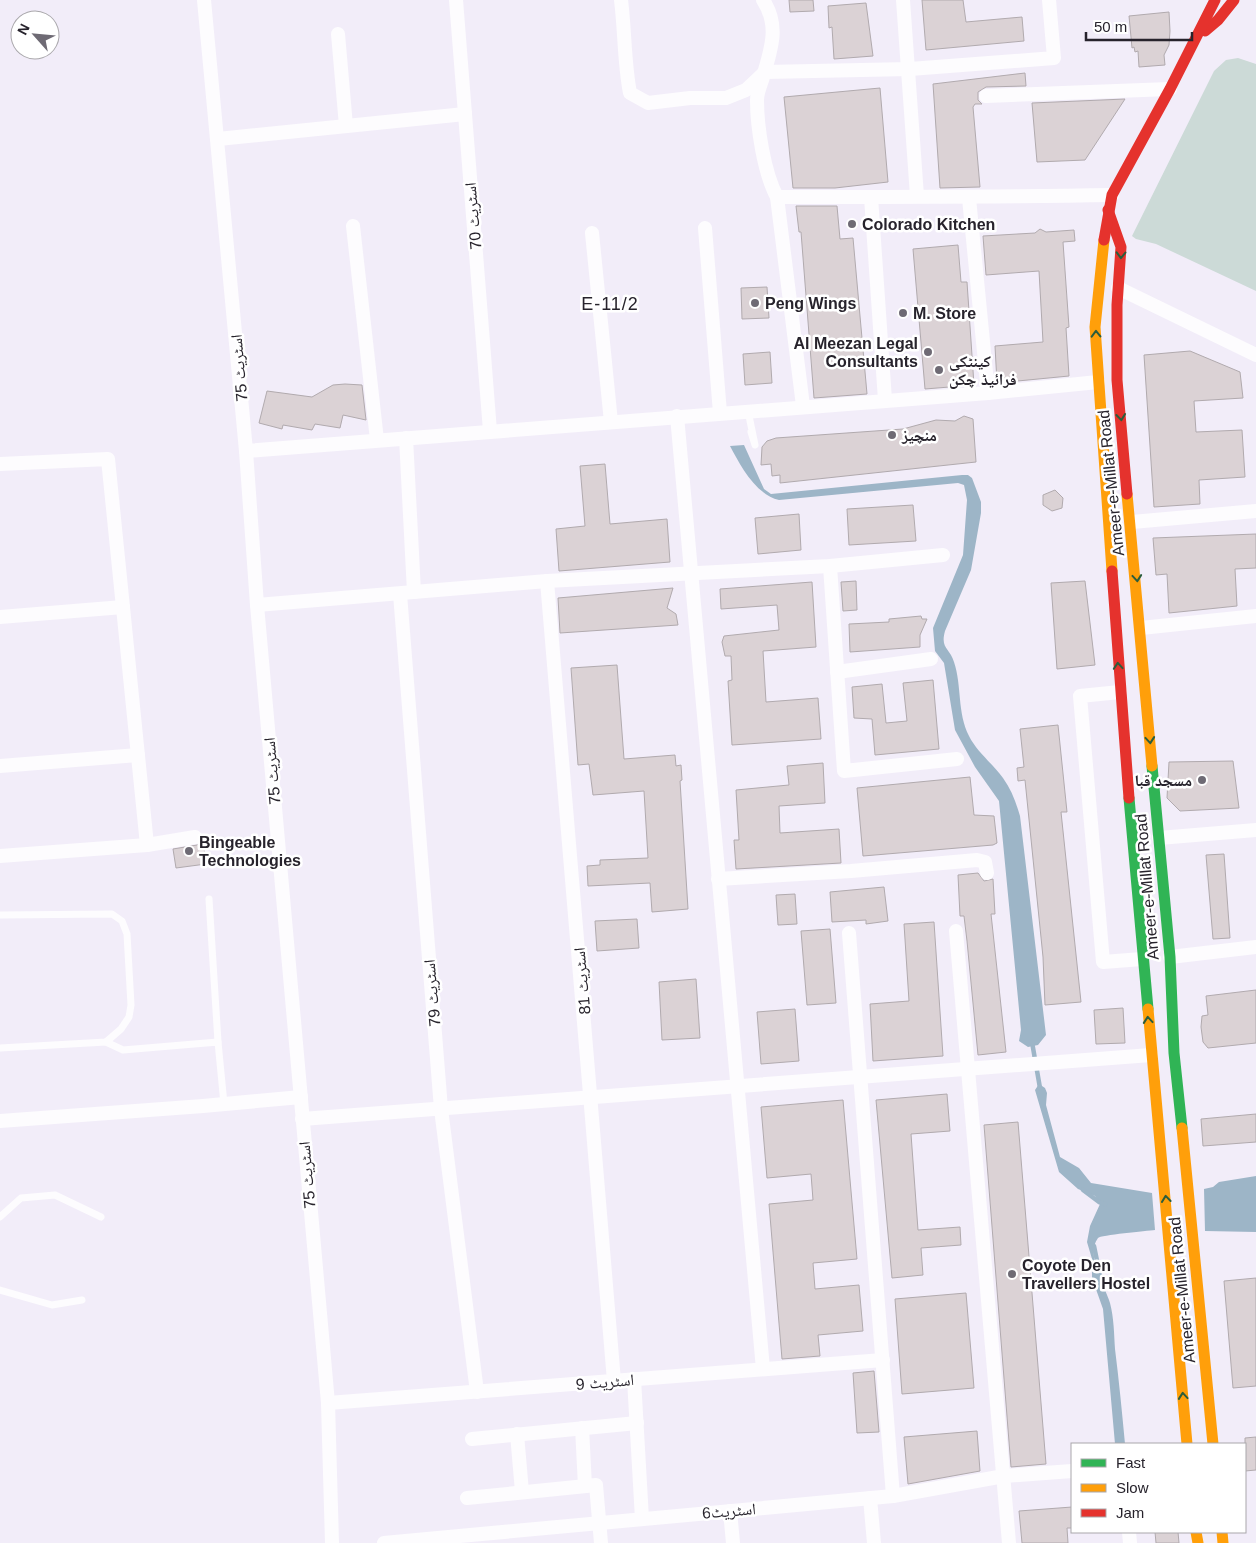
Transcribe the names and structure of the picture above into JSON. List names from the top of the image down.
{
  "streets": {
    "main road": ["Ameer-e-Millat Road"],
    "street": [
      "اسٹریٹ 70",
      "اسٹریٹ 75",
      "اسٹریٹ 81",
      "اسٹریٹ 79",
      "اسٹریٹ 9",
      "اسٹریٹ6"
    ]
  },
  "crossings": [
    ["اسٹریٹ 75", "اسٹریٹ 9"],
    ["اسٹریٹ 81", "اسٹریٹ 9"],
    ["اسٹریٹ 79", "اسٹریٹ 9"]
  ],
  "districts": ["E-11/2"],
  "places": [
    "Colorado Kitchen",
    "Peng Wings",
    "M. Store",
    "Al Meezan Legal Consultants",
    "کینٹکی فرائیڈ چکن",
    "منچیز",
    "مسجد قبا",
    "Bingeable Technologies",
    "Coyote Den Travellers Hostel"
  ],
  "legend": ["Fast", "Slow", "Jam"],
  "scale_bar": "50 m",
  "north": "top left"
}
